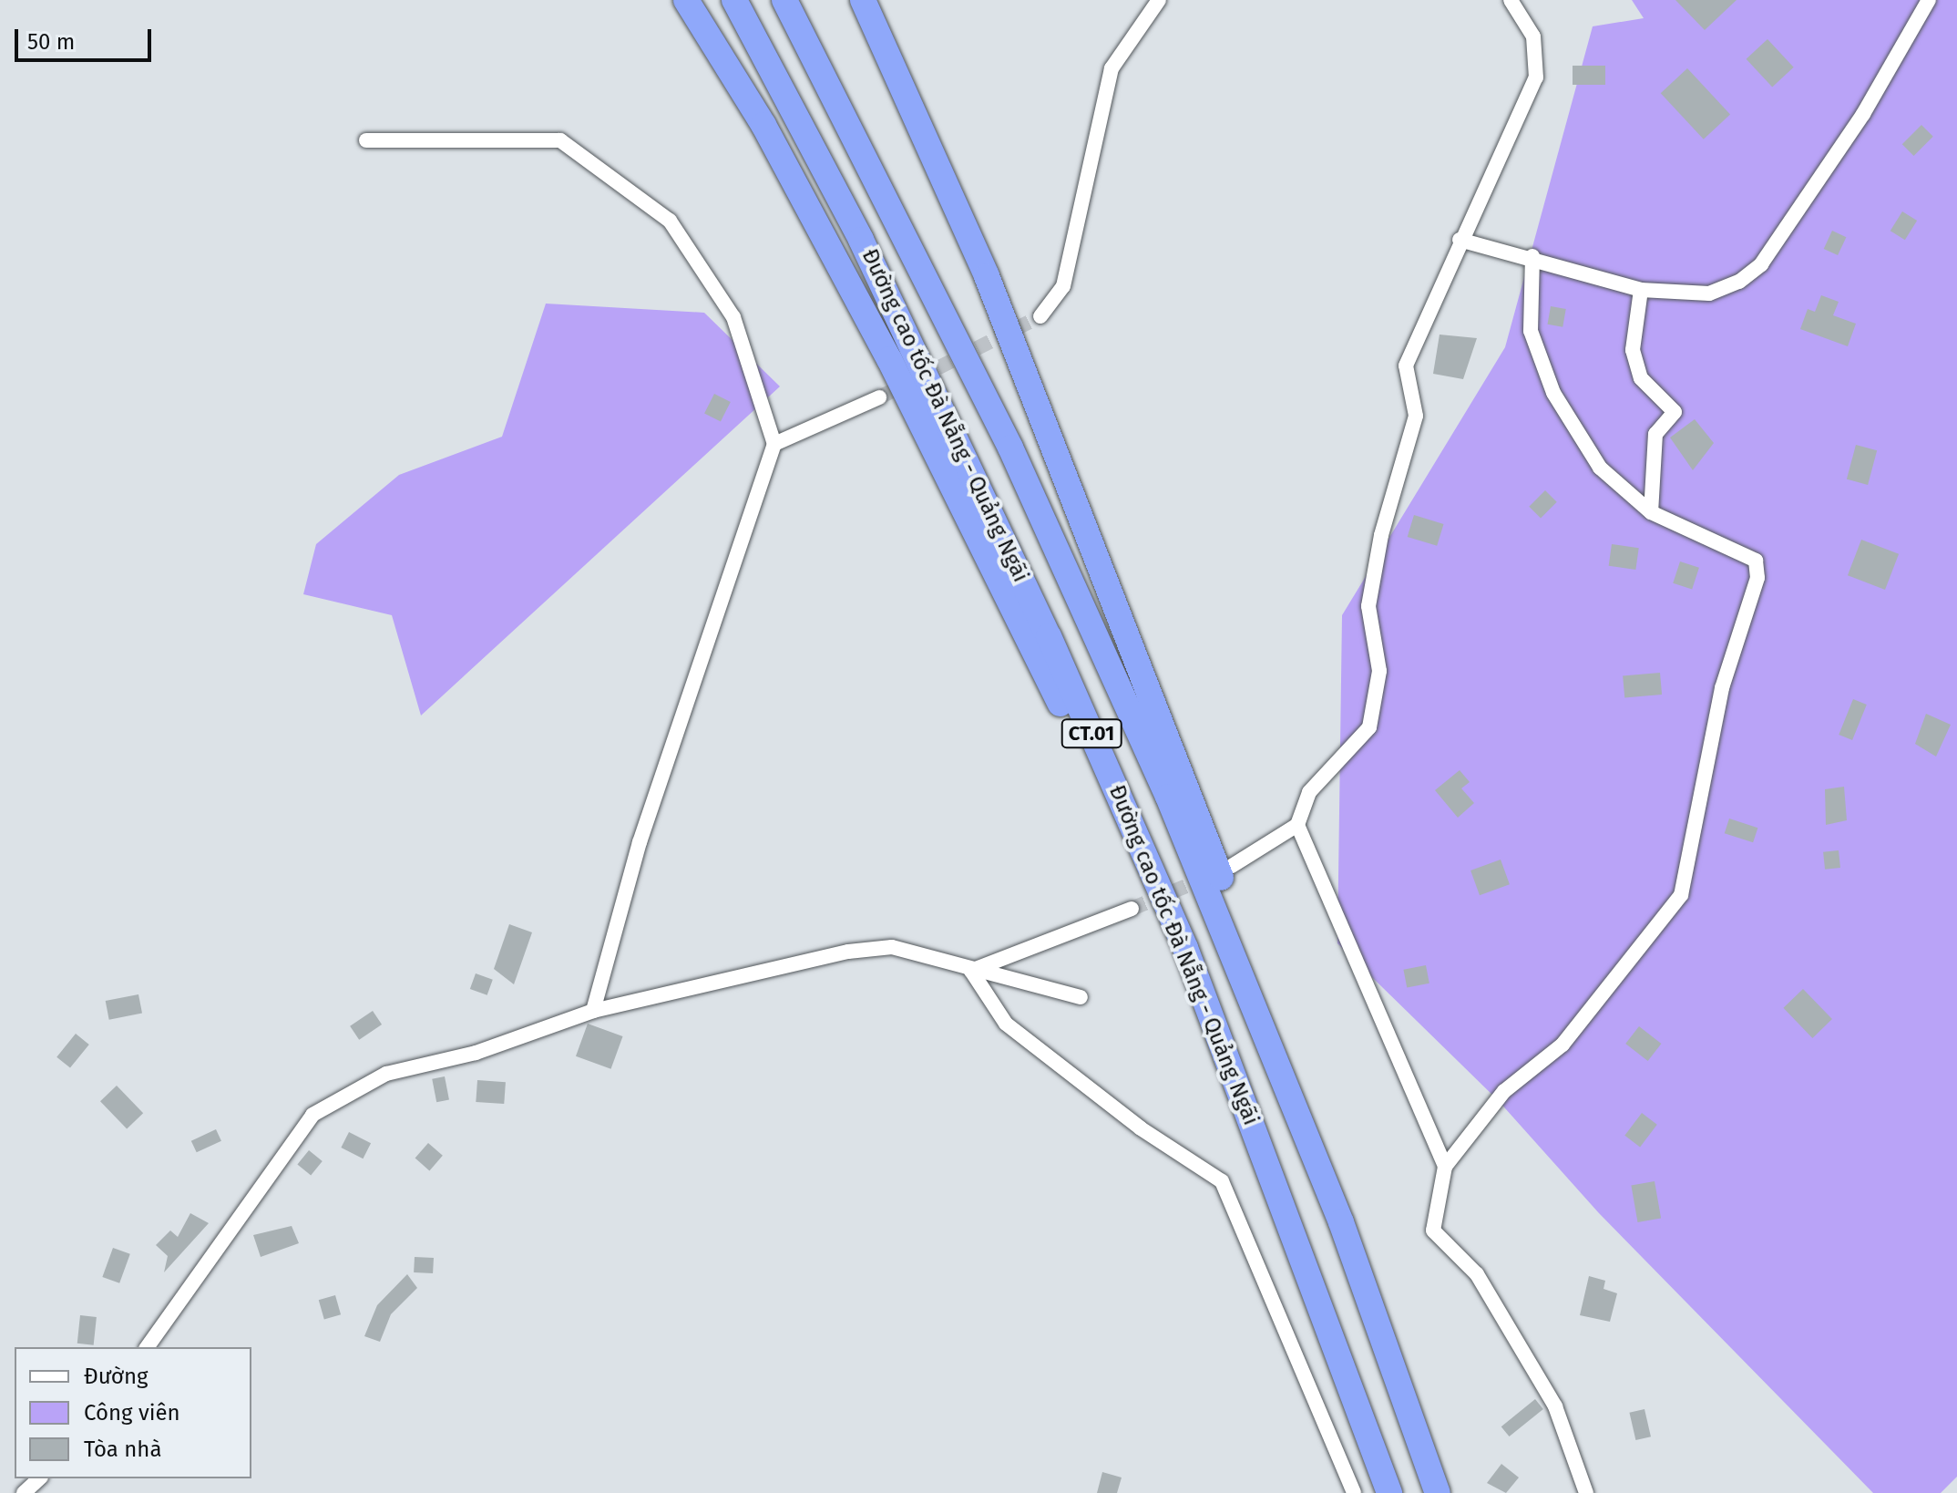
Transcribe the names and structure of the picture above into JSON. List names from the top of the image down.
{
  "streets": {
    "highway": ["Đường cao tốc Đà Nẵng - Quảng Ngãi", "CT.01"]
  },
  "legend": ["Đường", "Công viên", "Tòa nhà"],
  "scale_bar": "50 m"
}
